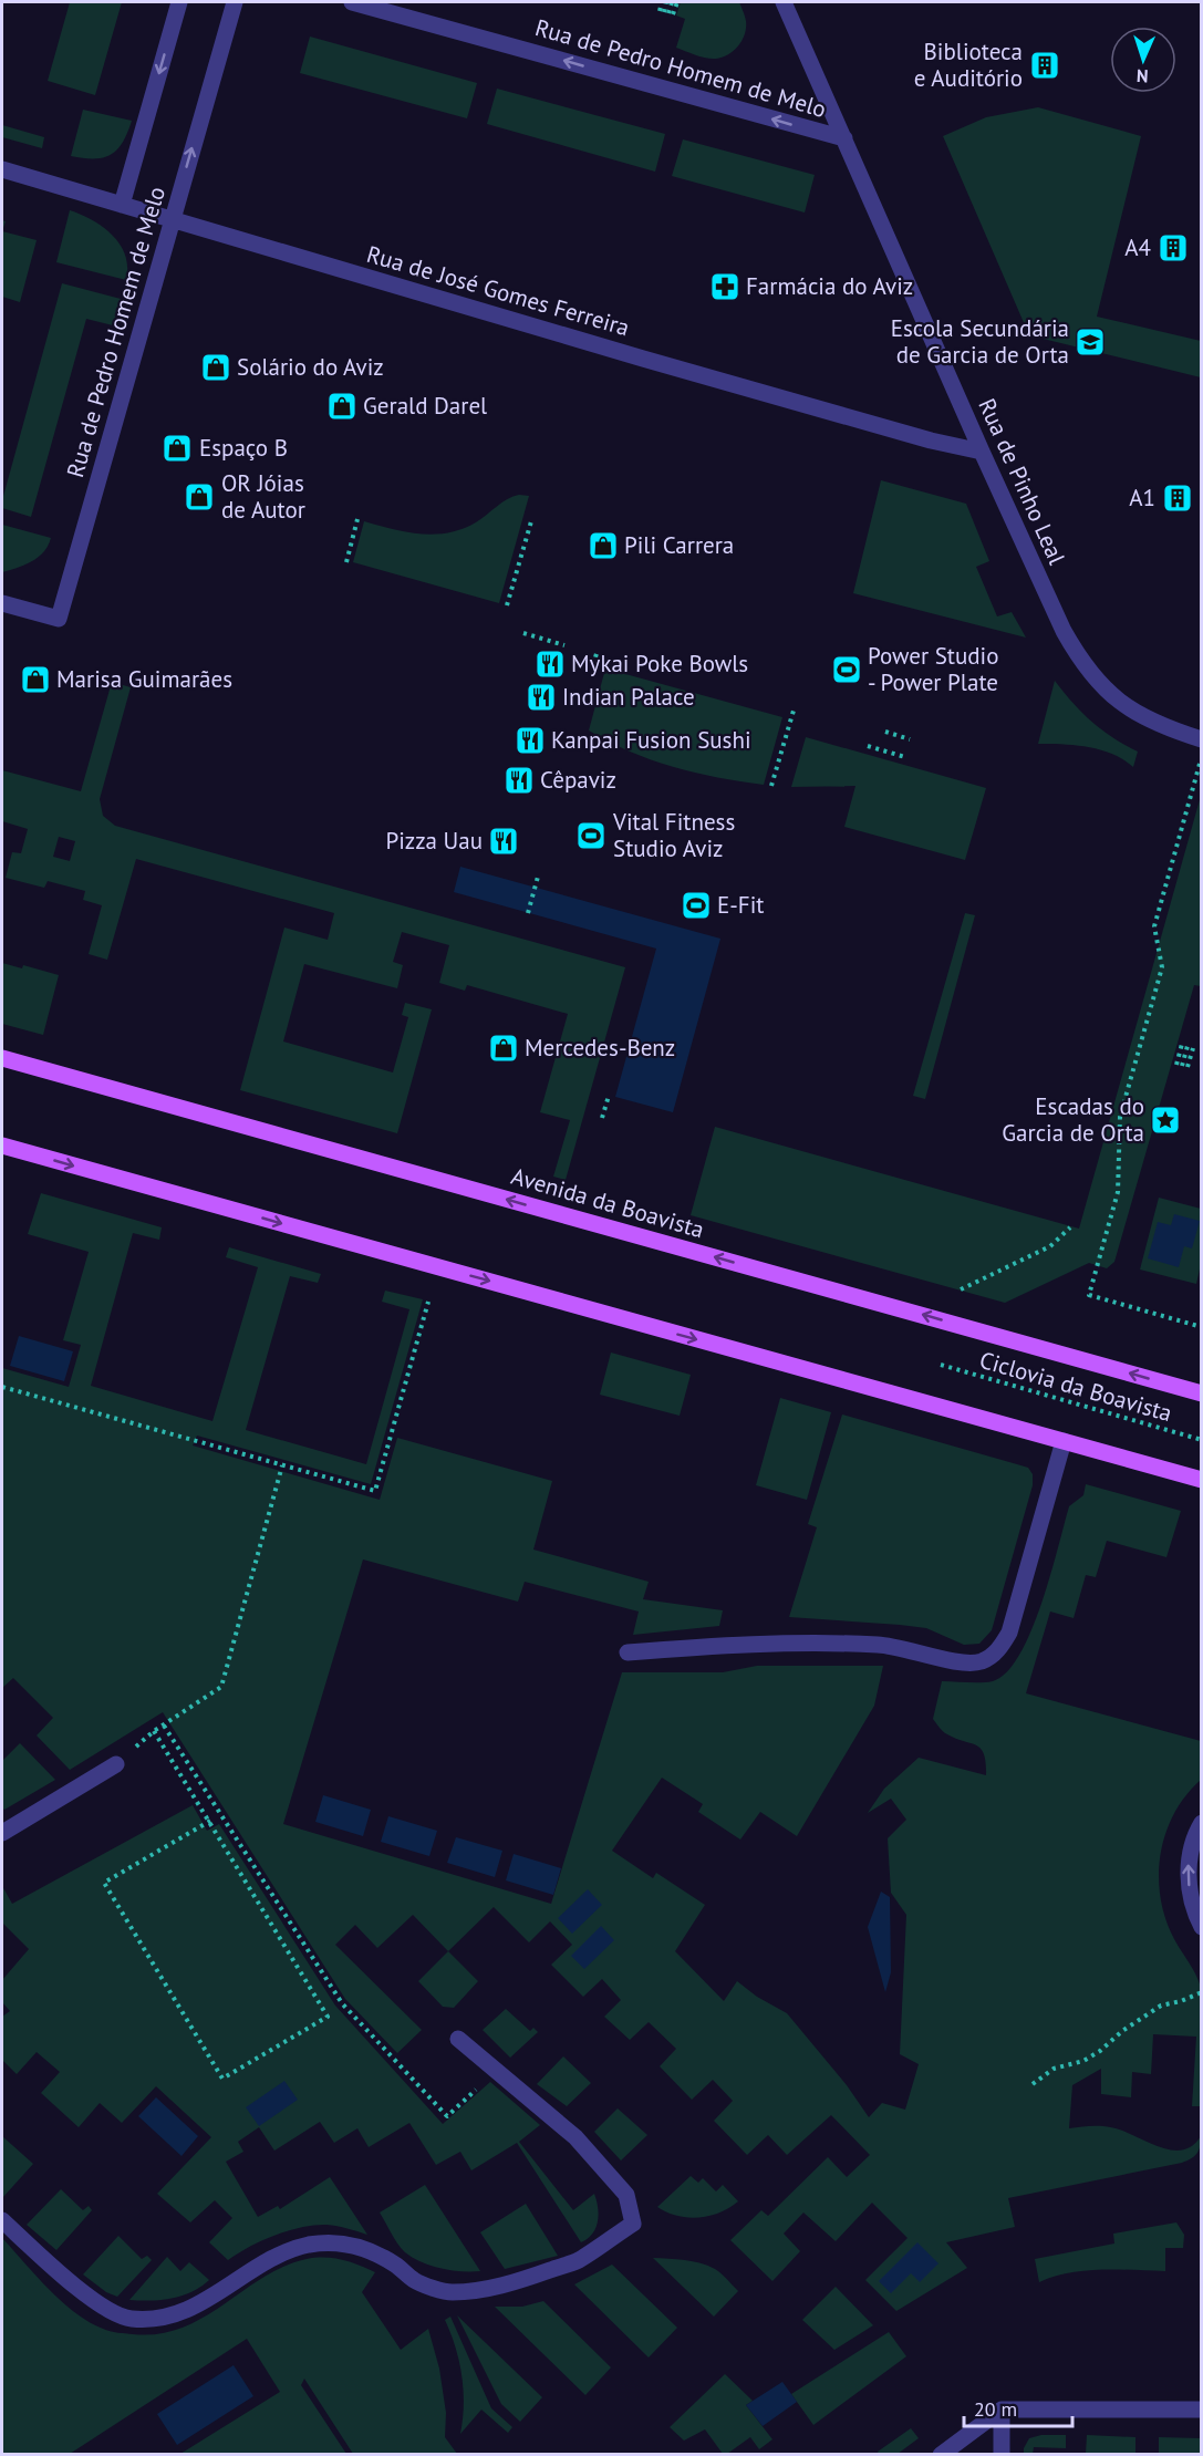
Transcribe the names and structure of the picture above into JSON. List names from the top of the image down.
{
  "streets": {
    "main road": ["Avenida da Boavista"],
    "street": ["Rua de Pedro Homem de Melo", "Rua de José Gomes Ferreira", "Rua de Pinho Leal"],
    "path": ["Ciclovia da Boavista"]
  },
  "crossings": [
    ["Rua de Pedro Homem de Melo", "Rua de José Gomes Ferreira"],
    ["Rua de Pedro Homem de Melo", "Rua de Pinho Leal"],
    ["Rua de José Gomes Ferreira", "Rua de Pinho Leal"]
  ],
  "places": {
    "building": ["Biblioteca e Auditório", "A4", "A1"],
    "pharmacy": ["Farmácia do Aviz"],
    "school or university": ["Escola Secundária de Garcia de Orta"],
    "shop": [
      "Solário do Aviz",
      "Gerald Darel",
      "Espaço B",
      "OR Jóias de Autor",
      "Pili Carrera",
      "Marisa Guimarães",
      "Mercedes-Benz"
    ],
    "restaurant": [
      "Mykai Poke Bowls",
      "Indian Palace",
      "Kanpai Fusion Sushi",
      "Cêpaviz",
      "Pizza Uau"
    ],
    "sports": ["Power Studio - Power Plate", "Vital Fitness Studio Aviz", "E-Fit"],
    "place": ["Escadas do Garcia de Orta"]
  },
  "scale_bar": "20 m",
  "north": "bottom"
}
